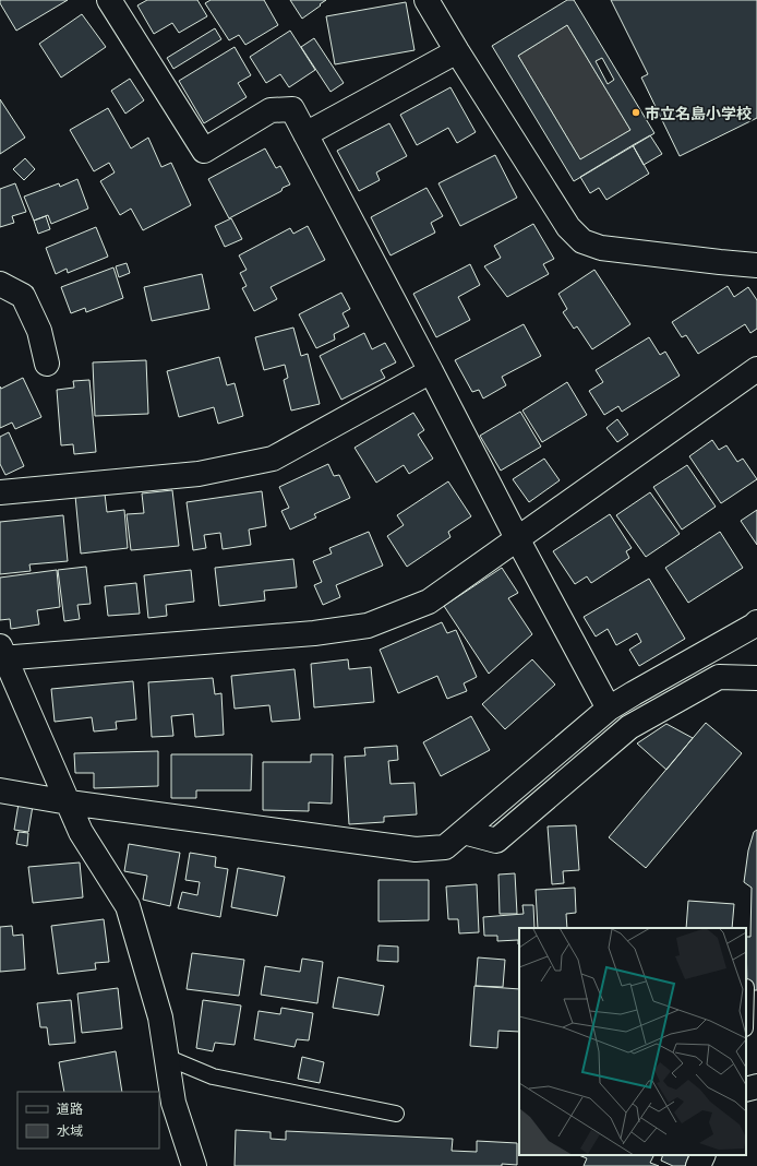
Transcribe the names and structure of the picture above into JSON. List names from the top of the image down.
{
  "places": ["市立名島小学校"],
  "legend": ["道路", "水域"]
}
